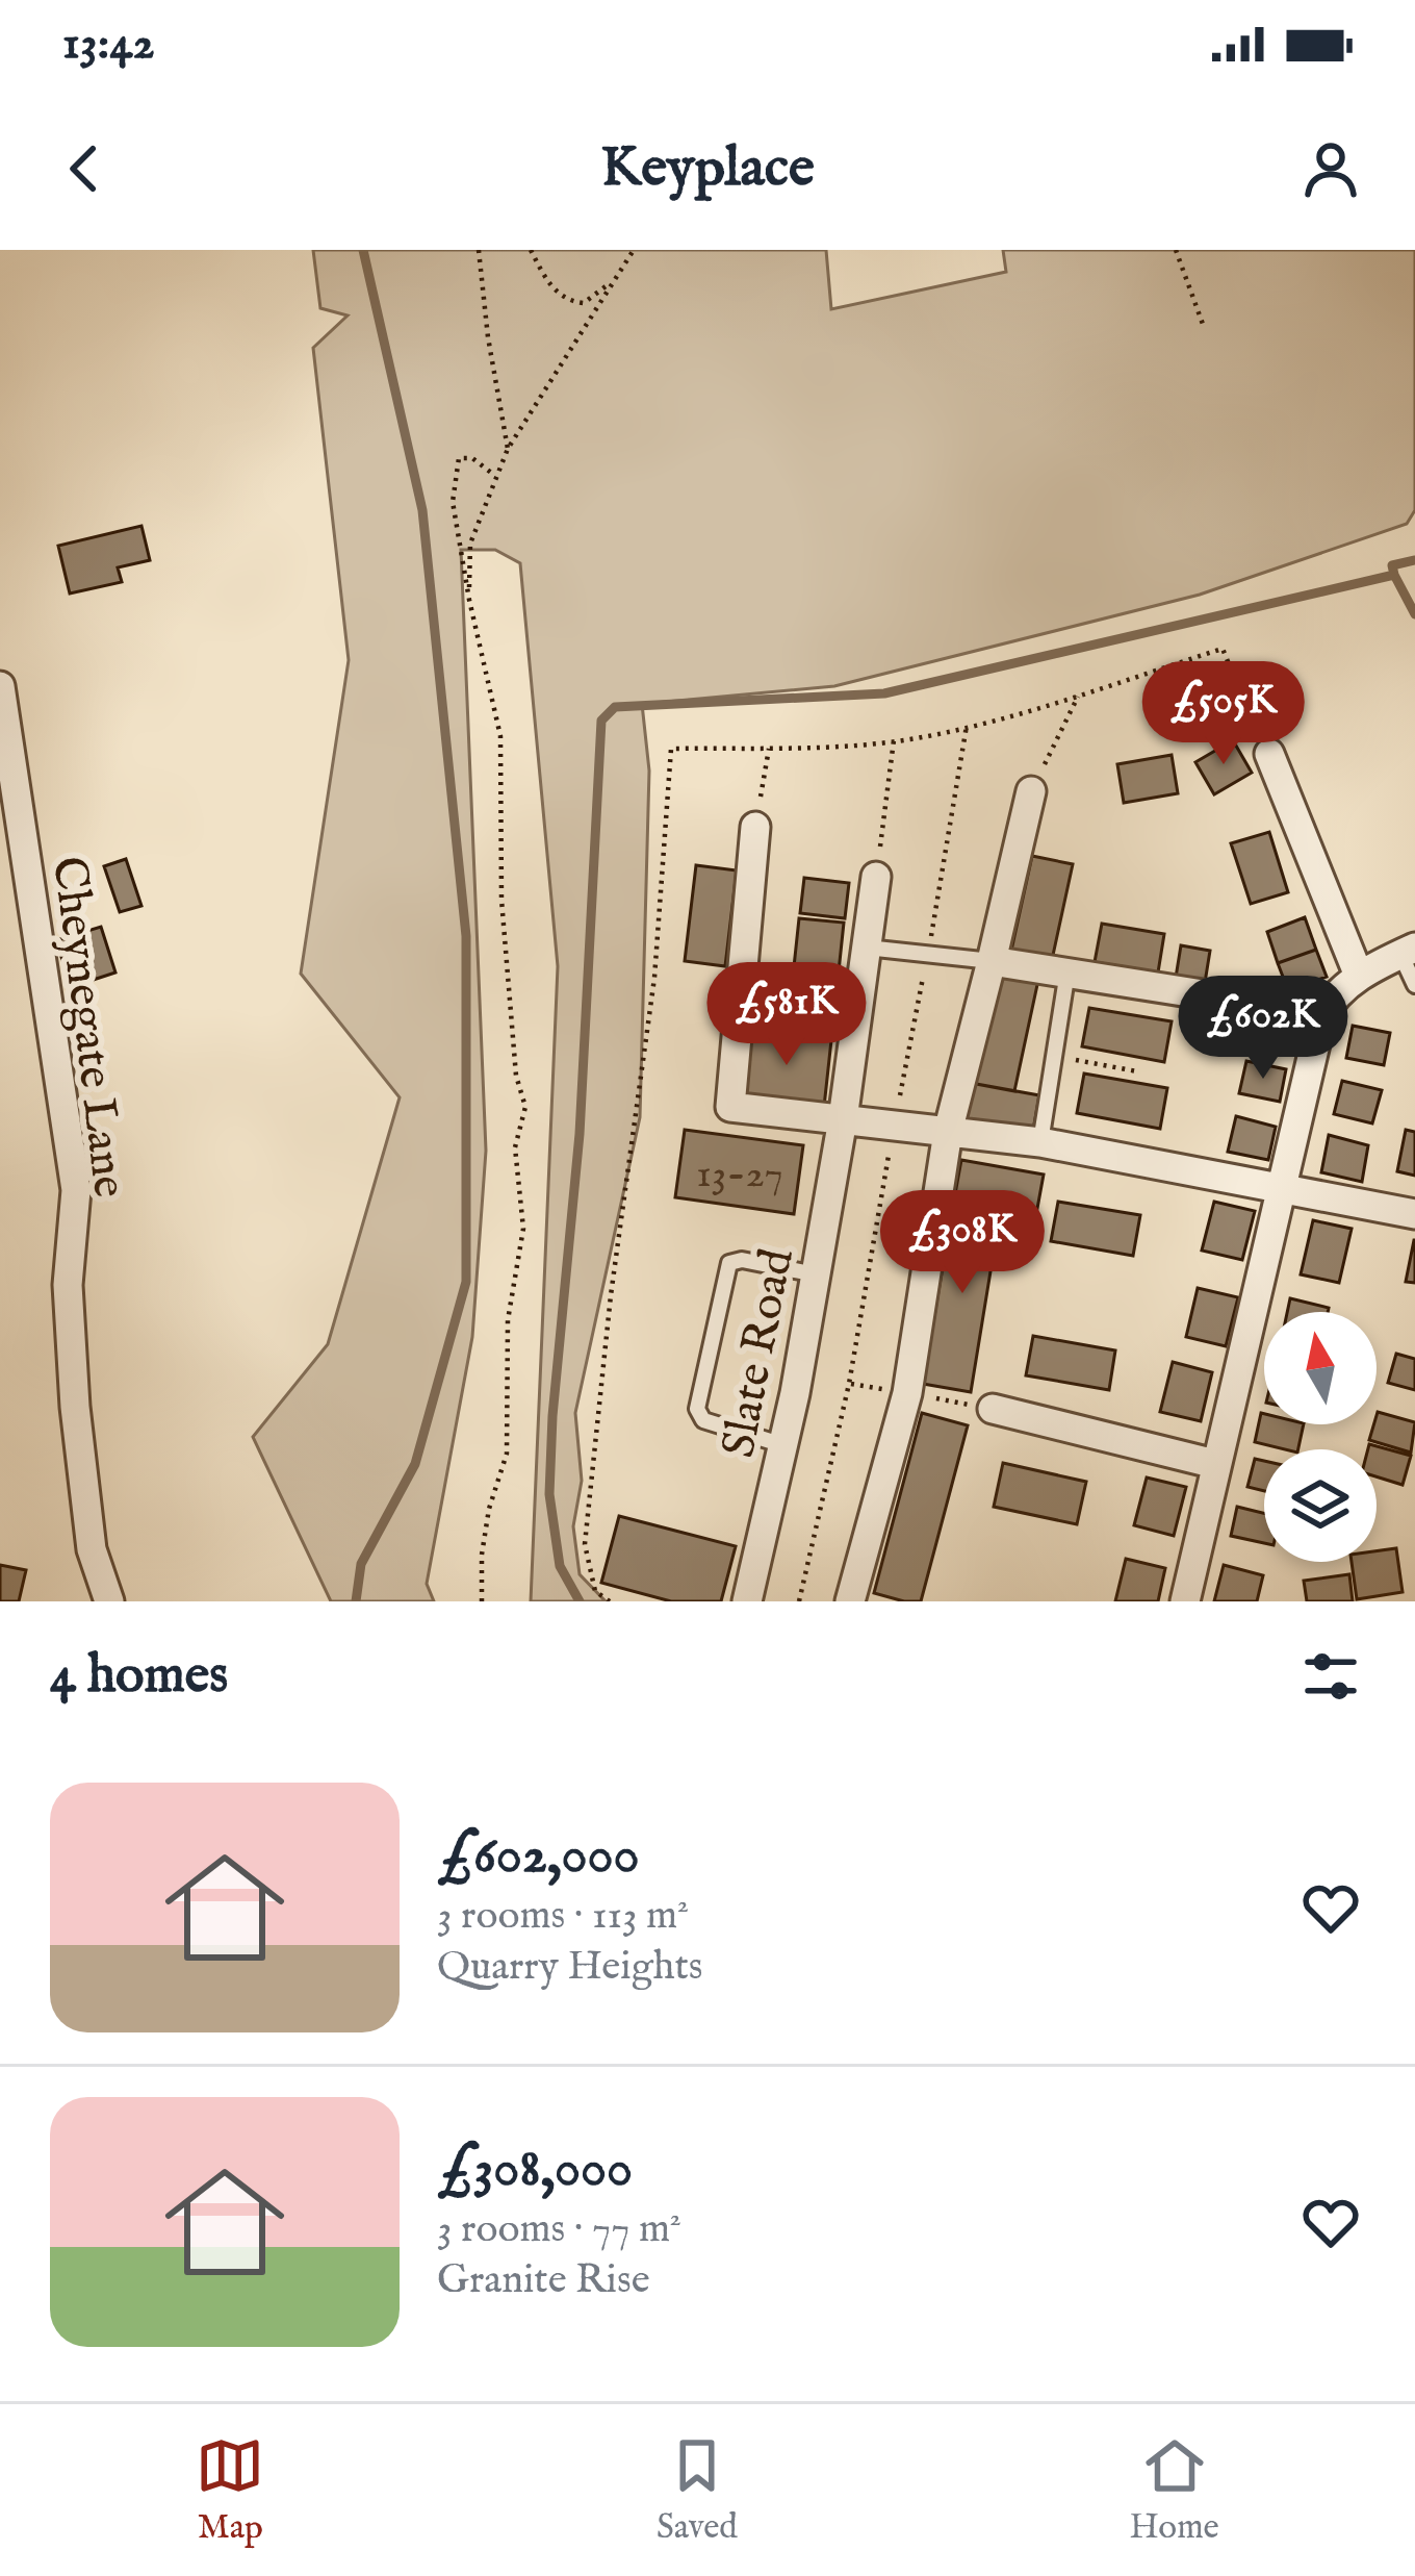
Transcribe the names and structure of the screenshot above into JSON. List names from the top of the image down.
{
  "streets": {
    "street": ["Cheynegate Lane", "Slate Road"]
  },
  "house_numbers": ["13-27"],
  "north": "top",
  "page": {
    "status": "13:42",
    "header": "Keyplace",
    "price": [
      "£505K",
      "£581K",
      "£602K",
      "£308K"
    ],
    "heading": "4 homes",
    "list": [
      {
        "name": "£602,000",
        "note": "3 rooms · 113 m² · Quarry Heights"
      },
      {
        "name": "£308,000",
        "note": "3 rooms · 77 m² · Granite Rise"
      }
    ],
    "tabs": ["Map", "Saved", "Home"]
  }
}
